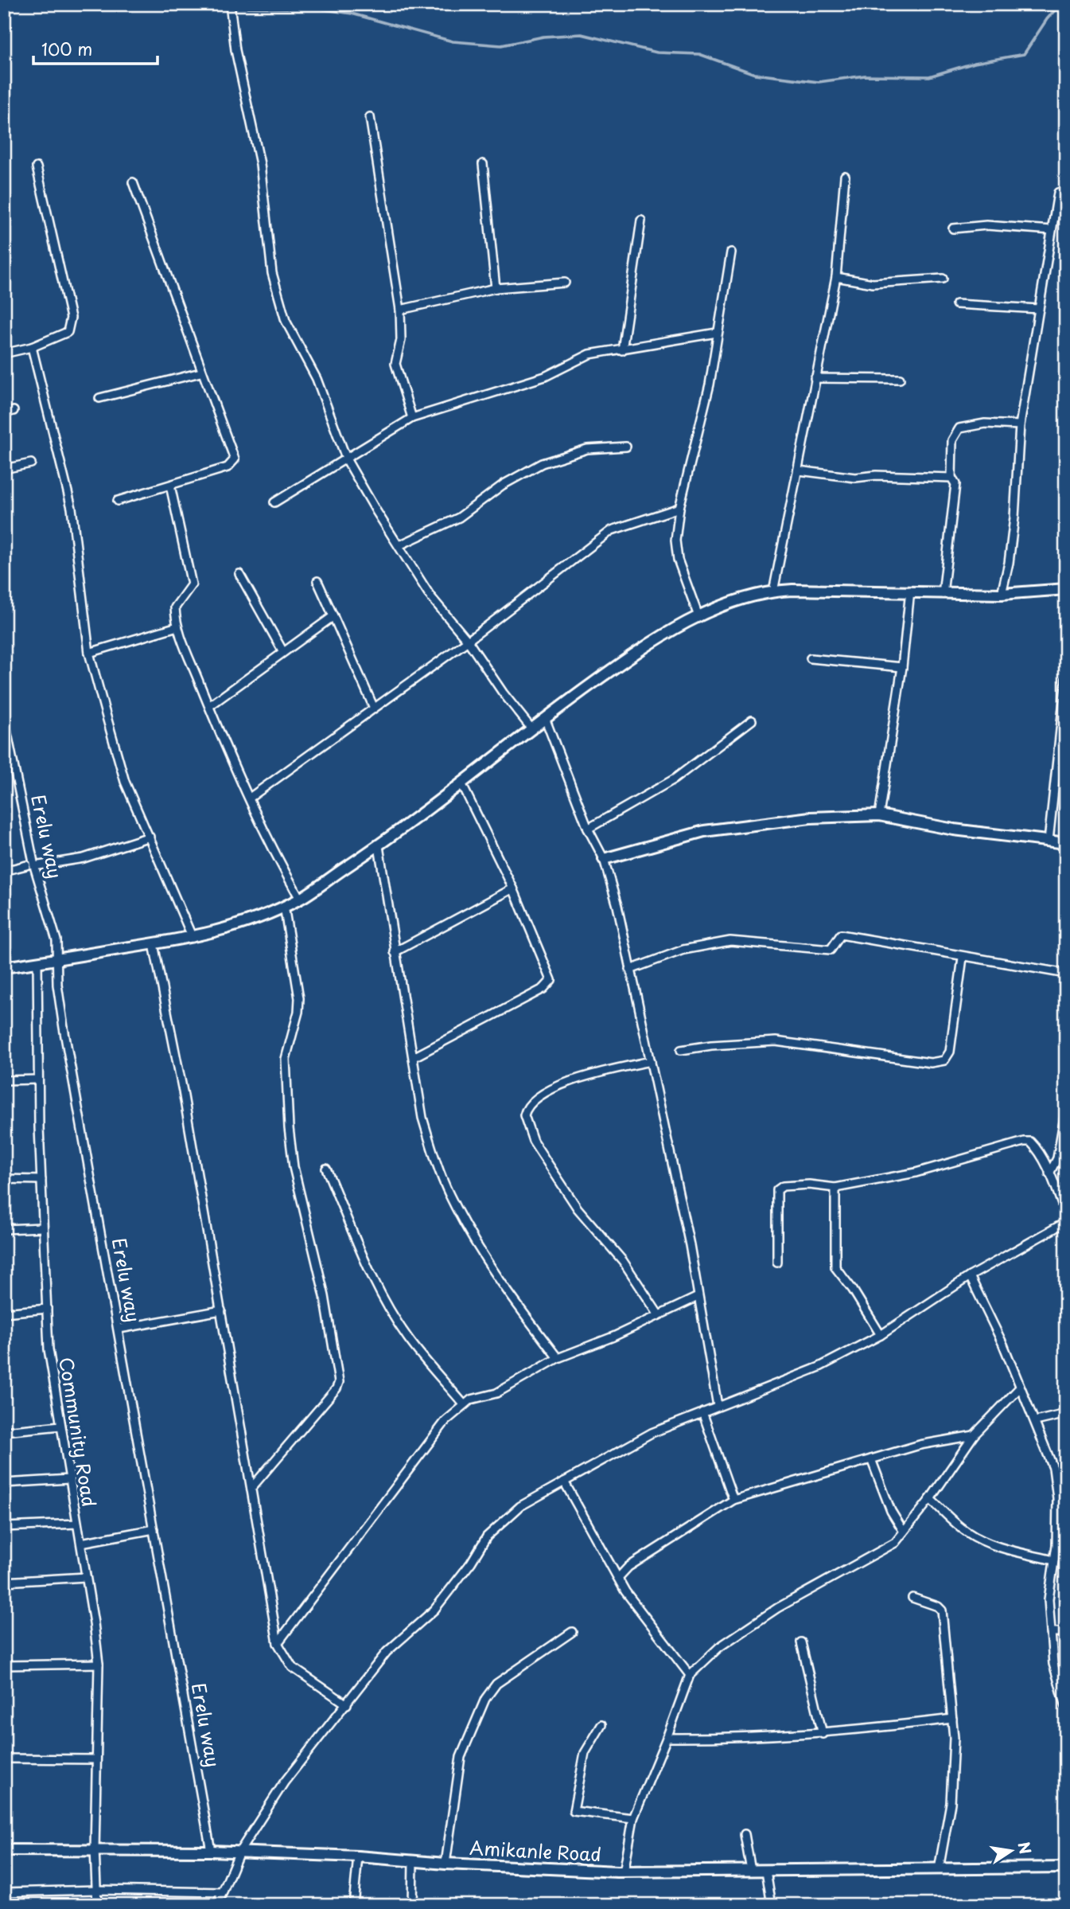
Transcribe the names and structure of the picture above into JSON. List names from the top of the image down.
{
  "streets": {
    "street": ["Erelu way", "Community Road", "Amikanle Road"]
  },
  "crossings": [
    ["Erelu way", "Amikanle Road"],
    ["Community Road", "Amikanle Road"]
  ],
  "scale_bar": "100 m",
  "north": "right"
}
